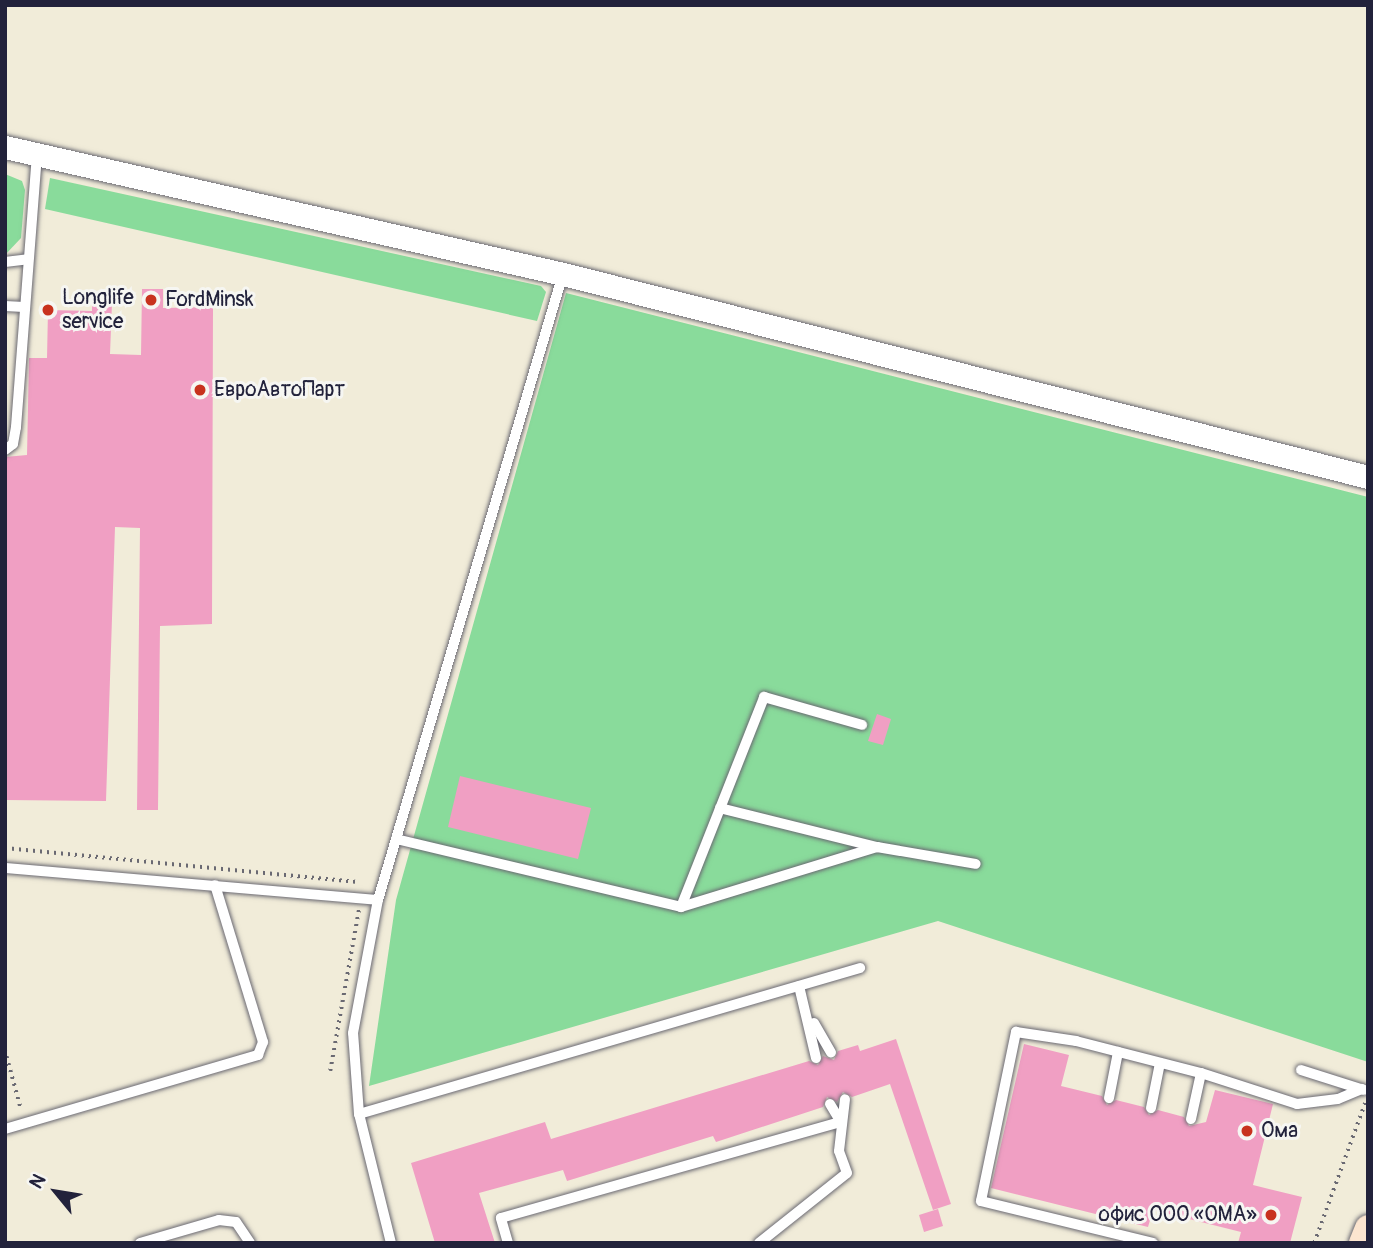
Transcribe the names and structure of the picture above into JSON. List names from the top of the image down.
{
  "places": [
    "FordMinsk",
    "Longlife service",
    "ЕвроАвтоПарт",
    "Ома",
    "офис ООО «ОМА»"
  ],
  "north": "top left"
}
